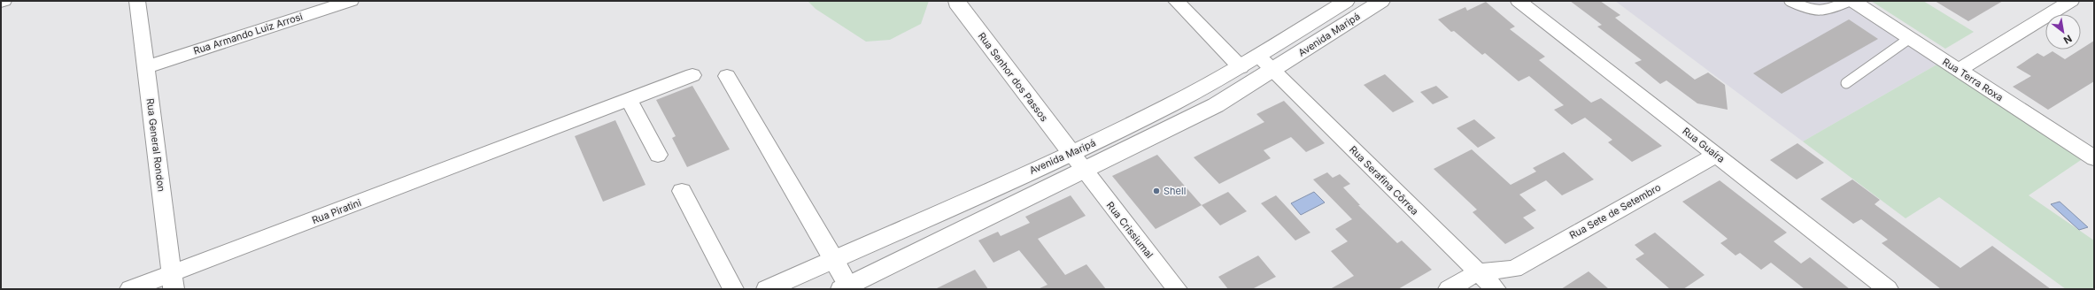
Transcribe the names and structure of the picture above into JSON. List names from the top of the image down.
{
  "streets": {
    "main road": ["Avenida Maripá", "Rua Senhor dos Passos"],
    "street": [
      "Rua Armando Luiz Arrosi",
      "Rua Terra Roxa",
      "Rua General Rondon",
      "Rua Guaíra",
      "Rua Serafina Côrrea",
      "Rua Piratini",
      "Rua Sete de Setembro",
      "Rua Crissiumal"
    ]
  },
  "crossings": [
    ["Rua Armando Luiz Arrosi", "Rua General Rondon"],
    ["Avenida Maripá", "Rua Senhor dos Passos"],
    ["Avenida Maripá", "Rua Serafina Côrrea"],
    ["Avenida Maripá", "Rua Crissiumal"],
    ["Rua Senhor dos Passos", "Rua Crissiumal"],
    ["Rua General Rondon", "Rua Piratini"],
    ["Rua Guaíra", "Rua Sete de Setembro"],
    ["Rua Serafina Côrrea", "Rua Sete de Setembro"]
  ],
  "places": ["Shell"],
  "north": "bottom right"
}
